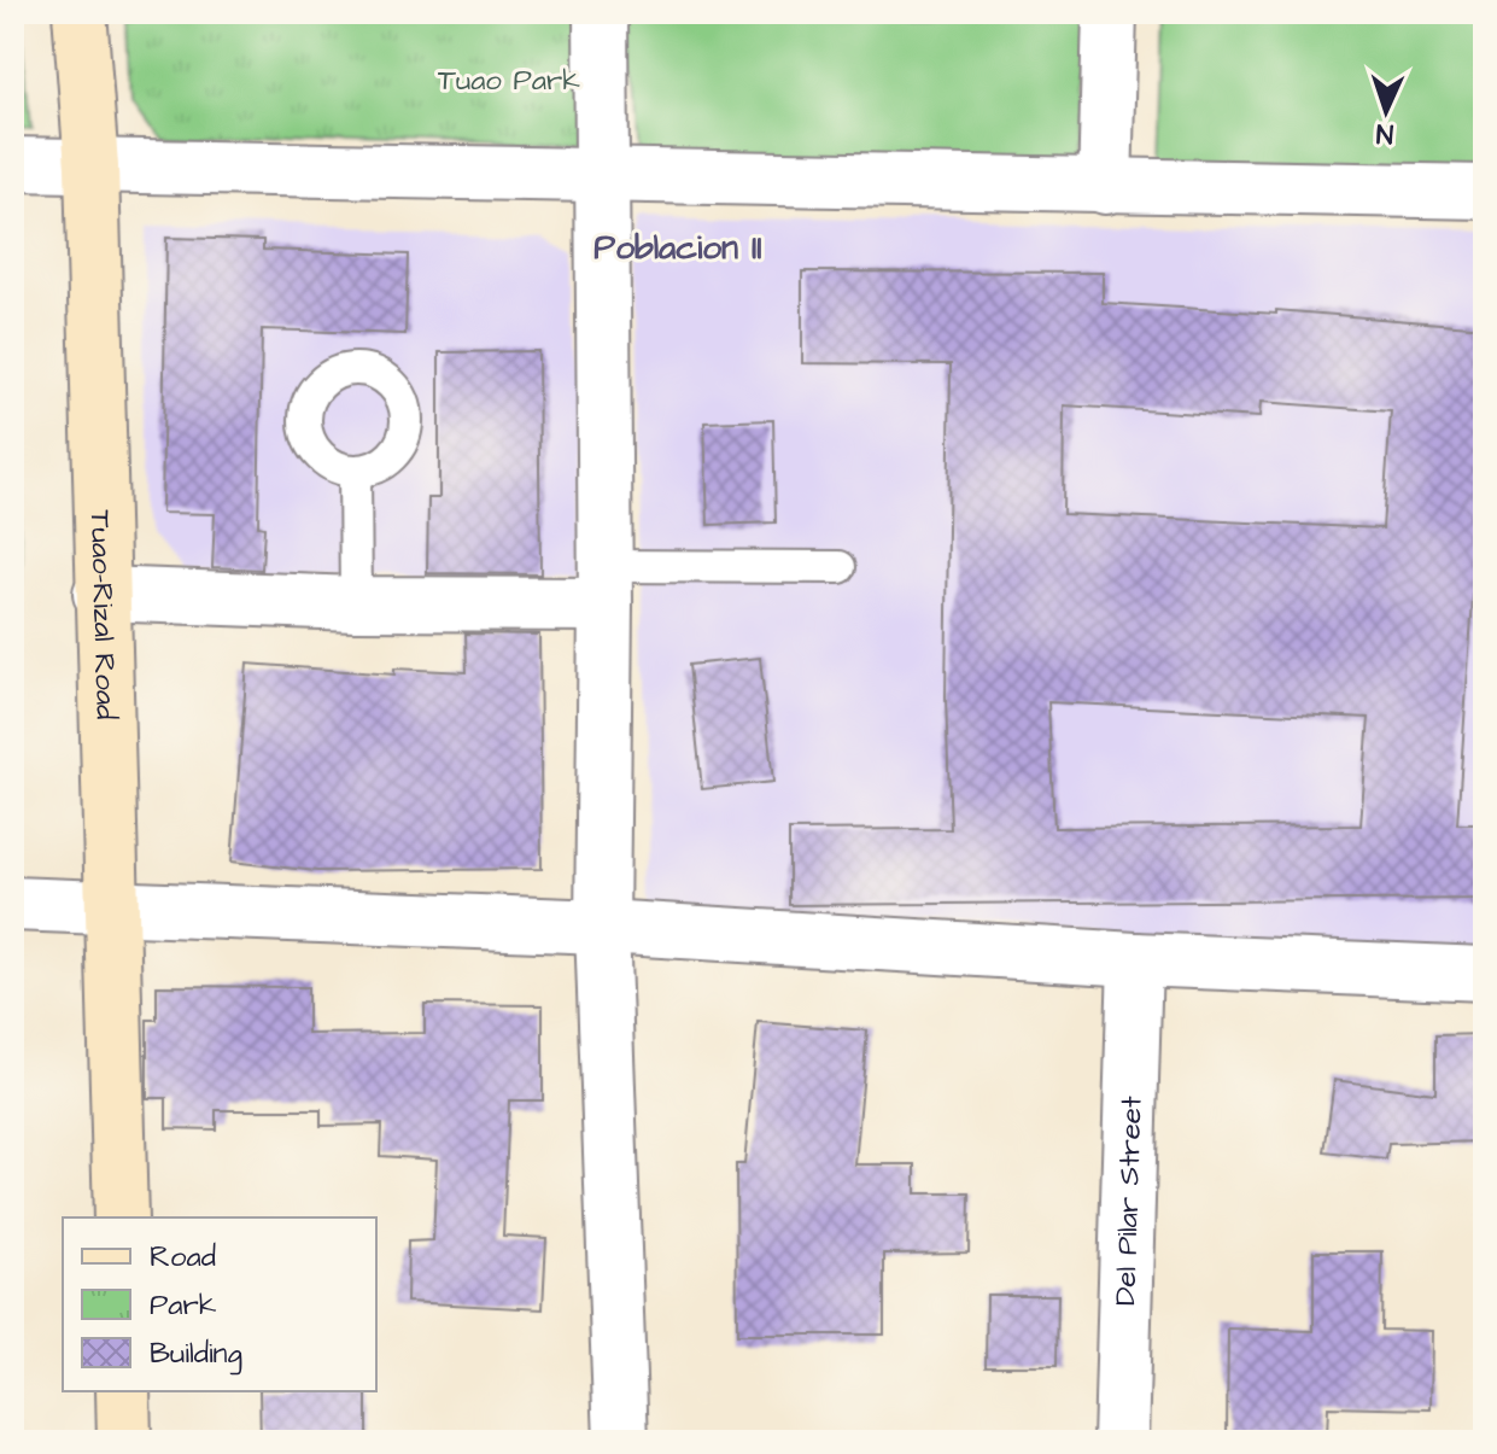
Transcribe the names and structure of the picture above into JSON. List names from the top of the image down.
{
  "streets": {
    "main road": ["Tuao-Rizal Road"],
    "street": ["Del Pilar Street"]
  },
  "districts": ["Poblacion II"],
  "parks": ["Tuao Park"],
  "legend": ["Road", "Park", "Building"],
  "north": "bottom"
}
